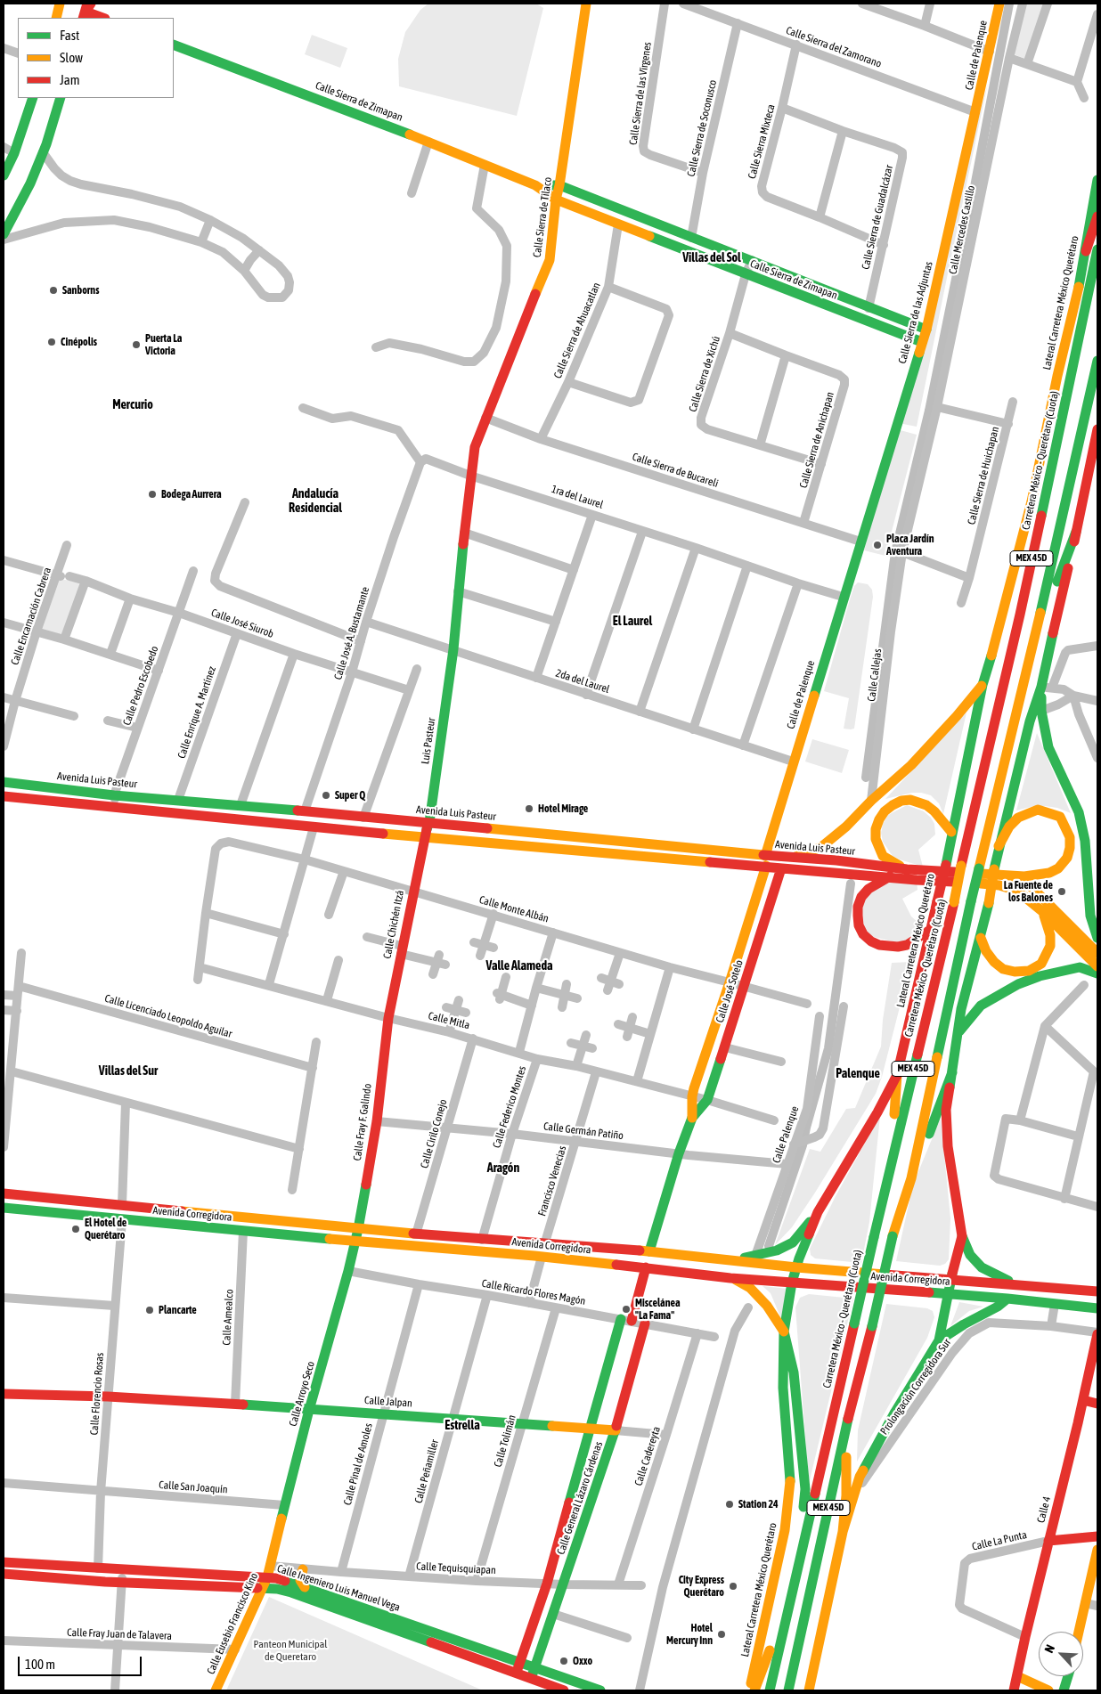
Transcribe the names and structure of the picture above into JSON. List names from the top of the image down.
{
  "streets": {
    "main road": [
      "Calle de Palenque",
      "Calle Sierra de Zimapan",
      "Calle Sierra de Tilaco",
      "Lateral Carretera México Querétaro",
      "Calle Sierra de las Adjuntas",
      "Carretera México - Querétaro (Cuota)",
      "MEX 45D",
      "Luis Pasteur",
      "Avenida Luis Pasteur",
      "Calle Chichén Itzá",
      "Calle José Sotelo",
      "Calle Fray F. Galindo",
      "Avenida Corregidora",
      "Calle Arroyo Seco",
      "Calle Jalpan",
      "Calle General Lázaro Cárdenas",
      "Calle 4",
      "Calle Ingeniero Luis Manuel Vega",
      "Calle Eusebio Francisco Kino"
    ],
    "street": [
      "Calle Sierra del Zamorano",
      "Calle Sierra de las Vírgenes",
      "Calle Sierra de Soconusco",
      "Calle Sierra Mixteca",
      "Calle Sierra de Guadalcázar",
      "Calle Mercedes Castillo",
      "Calle Sierra de Ahuacatlan",
      "Calle Sierra de Xichú",
      "Calle Sierra de Anichapan",
      "Calle Sierra de Bucareli",
      "Calle Sierra de Huichapan",
      "1ra del Laurel",
      "Calle Encarnación Cabrera",
      "Calle José Siurob",
      "Calle José A. Bustamante",
      "Calle Callejas",
      "2da del Laurel",
      "Calle Pedro Escobedo",
      "Calle Enrique A. Martínez",
      "Calle Monte Albán",
      "Calle Licenciado Leopoldo Aguilar",
      "Calle Mitla",
      "Calle Federico Montes",
      "Calle Germán Patiño",
      "Calle Cirilo Conejo",
      "Calle Palenque",
      "Francisco Venecias",
      "Calle Ricardo Flores Magón",
      "Calle Amealco",
      "Prolongación Corregidora Sur",
      "Calle Florencio Rosas",
      "Calle Tolimán",
      "Calle Cadereyta",
      "Calle Pinal de Amoles",
      "Calle Peñamiller",
      "Calle San Joaquín",
      "Calle La Punta",
      "Calle Tequisquiapan",
      "Calle Fray Juan de Talavera"
    ]
  },
  "crossings": [
    ["Calle Sierra del Zamorano", "Calle de Palenque"],
    ["Calle Sierra del Zamorano", "Calle Sierra de Soconusco"],
    ["Calle Sierra del Zamorano", "Calle Sierra Mixteca"],
    ["Calle Sierra del Zamorano", "Calle Sierra de las Adjuntas"],
    ["Calle de Palenque", "Calle Sierra de las Adjuntas"],
    ["Calle de Palenque", "Calle Sierra de Bucareli"],
    ["Calle de Palenque", "1ra del Laurel"],
    ["Calle de Palenque", "2da del Laurel"],
    ["Calle de Palenque", "Avenida Luis Pasteur"],
    ["Calle de Palenque", "Calle José Sotelo"],
    ["Calle Sierra de las Vírgenes", "Calle Sierra de Soconusco"],
    ["Calle Sierra de Zimapan", "Calle Sierra de Soconusco"],
    ["Calle Sierra de Zimapan", "Calle Sierra de Tilaco"],
    ["Calle Sierra de Zimapan", "Calle Sierra de Guadalcázar"],
    ["Calle Sierra de Zimapan", "Calle Sierra de las Adjuntas"],
    ["Calle Sierra de Zimapan", "Calle Sierra de Ahuacatlan"],
    ["Calle Sierra de Zimapan", "Calle Sierra de Xichú"],
    ["Calle Sierra Mixteca", "Calle Sierra de Guadalcázar"],
    ["Calle Sierra de Tilaco", "Calle Sierra de Bucareli"],
    ["Calle Sierra de Tilaco", "1ra del Laurel"],
    ["Calle Mercedes Castillo", "Calle Sierra de Huichapan"],
    ["Calle Mercedes Castillo", "Calle Callejas"],
    ["Lateral Carretera México Querétaro", "Avenida Corregidora"],
    ["Calle Sierra de las Adjuntas", "Calle Sierra de Bucareli"],
    ["Calle Sierra de Ahuacatlan", "Calle Sierra de Bucareli"],
    ["Calle Sierra de Xichú", "Calle Sierra de Anichapan"],
    ["Calle Sierra de Anichapan", "Calle Sierra de Bucareli"],
    ["1ra del Laurel", "Calle José A. Bustamante"],
    ["Calle Encarnación Cabrera", "Calle José Siurob"],
    ["Calle José Siurob", "Calle José A. Bustamante"],
    ["Calle José Siurob", "Calle Pedro Escobedo"],
    ["Calle José Siurob", "Calle Enrique A. Martínez"],
    ["Calle José A. Bustamante", "2da del Laurel"],
    ["Calle José A. Bustamante", "Avenida Luis Pasteur"],
    ["2da del Laurel", "Luis Pasteur"],
    ["Calle Pedro Escobedo", "Avenida Luis Pasteur"],
    ["Calle Enrique A. Martínez", "Avenida Luis Pasteur"],
    ["Luis Pasteur", "Avenida Luis Pasteur"],
    ["Luis Pasteur", "Calle Chichén Itzá"],
    ["Avenida Luis Pasteur", "Calle Chichén Itzá"],
    ["Avenida Luis Pasteur", "Calle José Sotelo"],
    ["Calle Monte Albán", "Calle Chichén Itzá"],
    ["Calle Monte Albán", "Calle José Sotelo"],
    ["Calle Chichén Itzá", "Calle Mitla"],
    ["Calle Chichén Itzá", "Calle Fray F. Galindo"],
    ["Calle José Sotelo", "Calle Mitla"],
    ["Calle José Sotelo", "Calle Germán Patiño"],
    ["Calle José Sotelo", "Avenida Corregidora"],
    ["Calle Mitla", "Calle Federico Montes"],
    ["Calle Mitla", "Calle Fray F. Galindo"],
    ["Calle Mitla", "Calle Cirilo Conejo"],
    ["Calle Mitla", "Francisco Venecias"],
    ["Calle Federico Montes", "Calle Germán Patiño"],
    ["Calle Federico Montes", "Avenida Corregidora"],
    ["Calle Fray F. Galindo", "Calle Germán Patiño"],
    ["Calle Fray F. Galindo", "Avenida Corregidora"],
    ["Calle Fray F. Galindo", "Calle Arroyo Seco"],
    ["Calle Germán Patiño", "Calle Cirilo Conejo"],
    ["Calle Germán Patiño", "Calle Palenque"],
    ["Calle Germán Patiño", "Francisco Venecias"],
    ["Calle Cirilo Conejo", "Avenida Corregidora"],
    ["Francisco Venecias", "Avenida Corregidora"],
    ["Avenida Corregidora", "Calle Amealco"],
    ["Avenida Corregidora", "Calle Florencio Rosas"],
    ["Avenida Corregidora", "Calle Arroyo Seco"],
    ["Avenida Corregidora", "Calle General Lázaro Cárdenas"],
    ["Calle Ricardo Flores Magón", "Calle Arroyo Seco"],
    ["Calle Ricardo Flores Magón", "Calle Tolimán"],
    ["Calle Ricardo Flores Magón", "Calle Cadereyta"],
    ["Calle Ricardo Flores Magón", "Calle Pinal de Amoles"],
    ["Calle Ricardo Flores Magón", "Calle Peñamiller"],
    ["Calle Ricardo Flores Magón", "Calle General Lázaro Cárdenas"],
    ["Calle Amealco", "Calle Jalpan"],
    ["Prolongación Corregidora Sur", "Calle 4"],
    ["Calle Florencio Rosas", "Calle Jalpan"],
    ["Calle Florencio Rosas", "Calle San Joaquín"],
    ["Calle Florencio Rosas", "Calle Ingeniero Luis Manuel Vega"],
    ["Calle Arroyo Seco", "Calle Jalpan"],
    ["Calle Arroyo Seco", "Calle San Joaquín"],
    ["Calle Arroyo Seco", "Calle Tequisquiapan"],
    ["Calle Arroyo Seco", "Calle Eusebio Francisco Kino"],
    ["Calle Jalpan", "Calle Tolimán"],
    ["Calle Jalpan", "Calle Cadereyta"],
    ["Calle Jalpan", "Calle Pinal de Amoles"],
    ["Calle Jalpan", "Calle Peñamiller"],
    ["Calle Jalpan", "Calle General Lázaro Cárdenas"],
    ["Calle Tolimán", "Calle Tequisquiapan"],
    ["Calle Cadereyta", "Calle Tequisquiapan"],
    ["Calle Pinal de Amoles", "Calle Tequisquiapan"],
    ["Calle Peñamiller", "Calle Tequisquiapan"],
    ["Calle General Lázaro Cárdenas", "Calle Tequisquiapan"],
    ["Calle General Lázaro Cárdenas", "Calle Ingeniero Luis Manuel Vega"],
    ["Calle 4", "Calle La Punta"],
    ["Calle Tequisquiapan", "Calle Eusebio Francisco Kino"],
    ["Calle Ingeniero Luis Manuel Vega", "Calle Eusebio Francisco Kino"],
    ["Calle Eusebio Francisco Kino", "Calle Fray Juan de Talavera"]
  ],
  "districts": [
    "Villas del Sol",
    "Mercurio",
    "Andalucía Residencial",
    "El Laurel",
    "Valle Alameda",
    "Villas del Sur",
    "Palenque",
    "Aragón",
    "Estrella"
  ],
  "parks": ["Panteon Municipal de Queretaro"],
  "places": [
    "Sanborns",
    "Cinépolis",
    "Puerta La Victoria",
    "Bodega Aurrera",
    "Placa Jardín Aventura",
    "Super Q",
    "Hotel Mirage",
    "La Fuente de los Balones",
    "El Hotel de Querétaro",
    "Miscelánea \"La Fama\"",
    "Plancarte",
    "Station 24",
    "City Express Querétaro",
    "Hotel Mercury Inn",
    "Oxxo"
  ],
  "legend": ["Fast", "Slow", "Jam"],
  "scale_bar": "100 m",
  "north": "top left"
}
